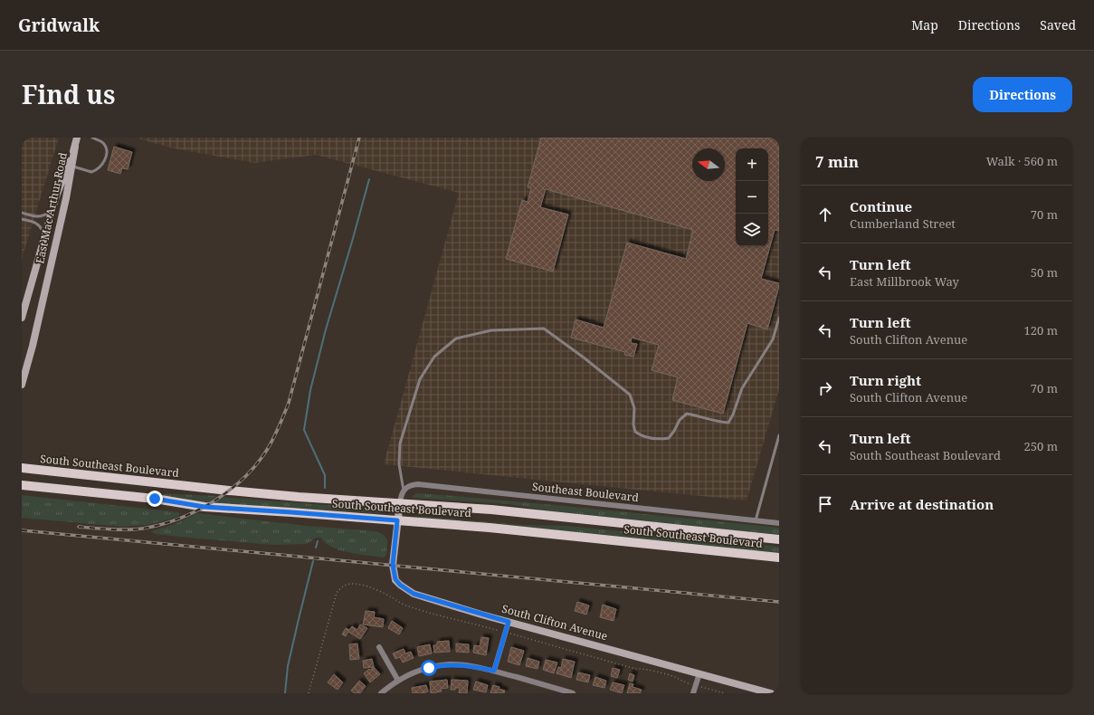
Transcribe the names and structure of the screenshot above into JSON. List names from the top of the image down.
{
  "streets": {
    "main road": ["South Southeast Boulevard"],
    "street": ["East Mac Arthur Road", "Southeast Boulevard", "South Clifton Avenue"]
  },
  "crossings": [
    ["South Southeast Boulevard", "South Clifton Avenue"]
  ],
  "north": "left",
  "page": {
    "header": "Gridwalk",
    "nav": ["Map", "Directions", "Saved"],
    "title": "Find us",
    "buttons": "Directions",
    "heading": ["7 min", "Walk · 560 m"],
    "map_buttons": ["+", "−"],
    "list": [
      ["Continue", "Cumberland Street", "70 m"],
      ["Turn left", "East Millbrook Way", "50 m"],
      ["Turn left", "South Clifton Avenue", "120 m"],
      ["Turn right", "South Clifton Avenue", "70 m"],
      ["Turn left", "South Southeast Boulevard", "250 m"],
      "Arrive at destination"
    ]
  }
}
